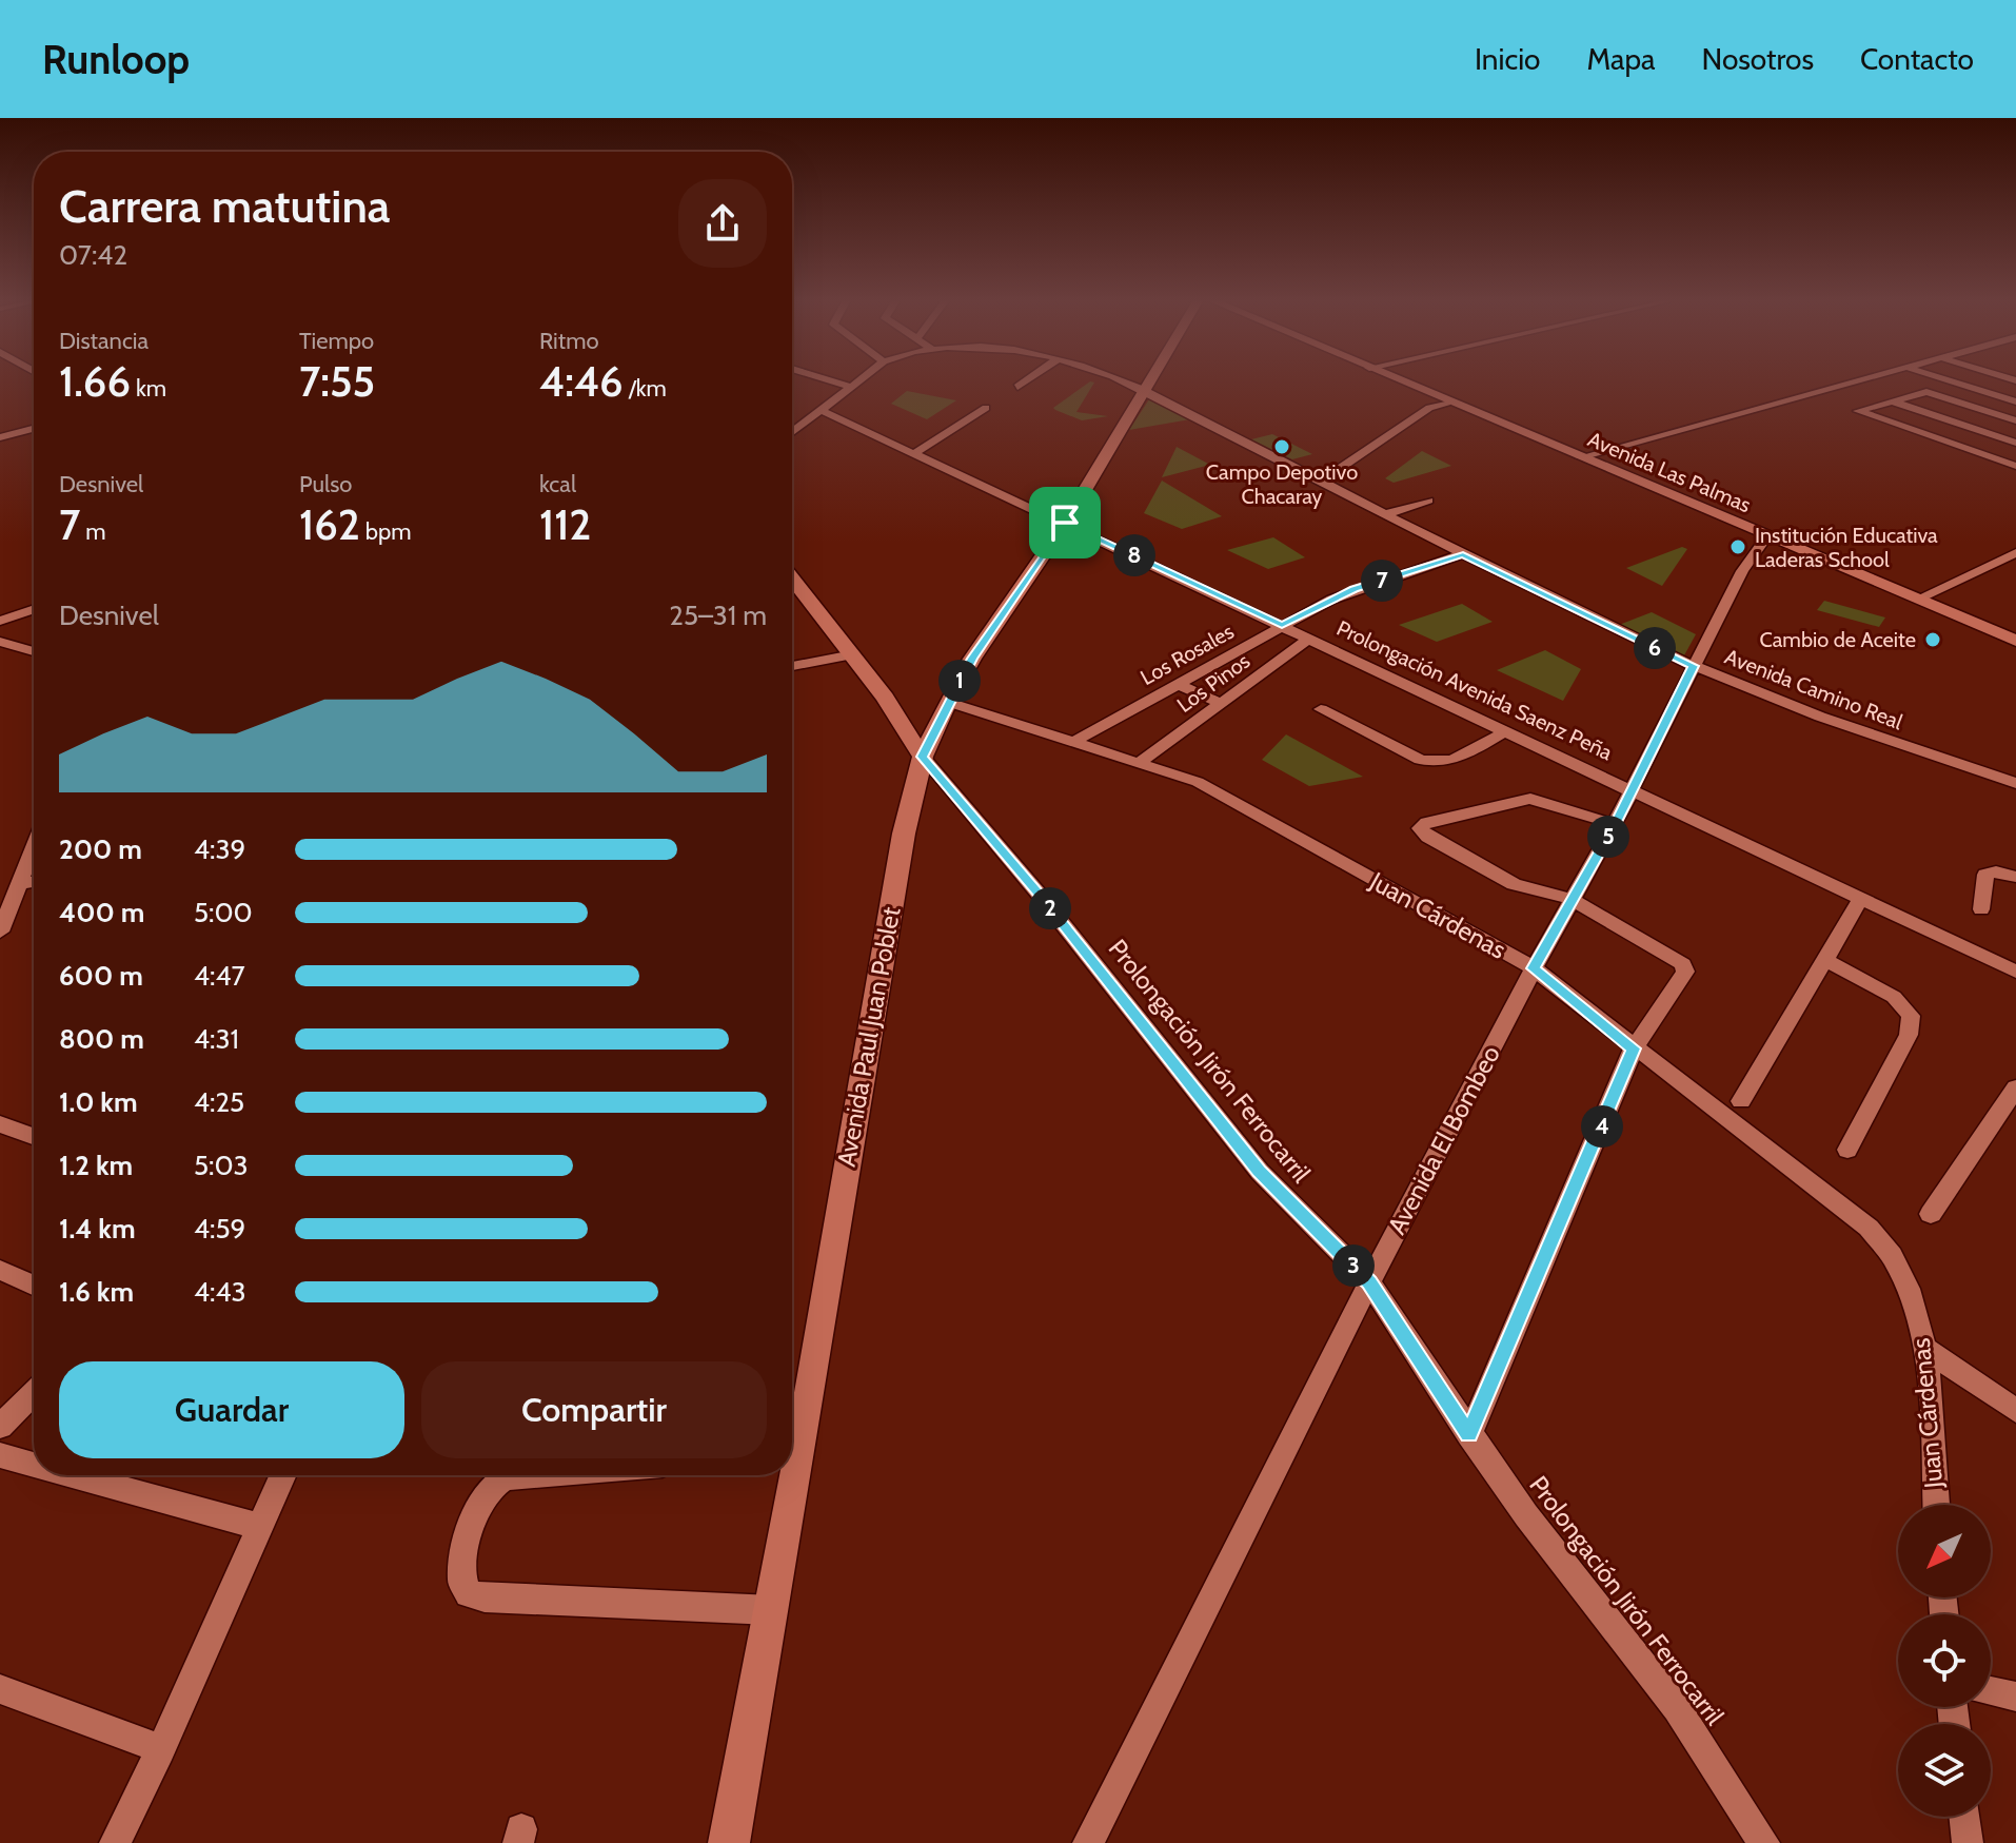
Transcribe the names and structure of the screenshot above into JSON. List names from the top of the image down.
{
  "streets": {
    "street": [
      "Avenida Las Palmas",
      "Los Rosales",
      "Los Pinos",
      "Avenida Camino Real",
      "Prolongación Avenida Saenz Peña",
      "Juan Cárdenas",
      "Avenida Paul Juan Poblet",
      "Prolongación Jirón Ferrocarril",
      "Avenida El Bombeo"
    ]
  },
  "crossings": [
    ["Avenida Las Palmas", "Avenida El Bombeo"],
    ["Los Rosales", "Avenida Camino Real"],
    ["Los Rosales", "Prolongación Avenida Saenz Peña"],
    ["Los Rosales", "Juan Cárdenas"],
    ["Los Pinos", "Prolongación Avenida Saenz Peña"],
    ["Los Pinos", "Juan Cárdenas"],
    ["Avenida Camino Real", "Prolongación Avenida Saenz Peña"],
    ["Avenida Camino Real", "Avenida Paul Juan Poblet"],
    ["Avenida Camino Real", "Avenida El Bombeo"],
    ["Prolongación Avenida Saenz Peña", "Avenida Paul Juan Poblet"],
    ["Prolongación Avenida Saenz Peña", "Avenida El Bombeo"],
    ["Juan Cárdenas", "Avenida Paul Juan Poblet"],
    ["Juan Cárdenas", "Avenida El Bombeo"],
    ["Avenida Paul Juan Poblet", "Prolongación Jirón Ferrocarril"],
    ["Prolongación Jirón Ferrocarril", "Avenida El Bombeo"]
  ],
  "places": ["Campo Depotivo Chacaray", "Institución Educativa Laderas School", "Cambio de Aceite"],
  "north": "bottom left",
  "page": {
    "header": "Runloop",
    "nav": [
      "Inicio",
      "Mapa",
      "Nosotros",
      "Contacto"
    ],
    "heading": ["Carrera matutina", "07:42"],
    "stats": [
      ["Distancia", "1.66 km"],
      ["Tiempo", "7:55"],
      ["Ritmo", "4:46 /km"],
      ["Desnivel", "7 m"],
      ["Pulso", "162 bpm"],
      ["kcal", "112"]
    ],
    "pins": [
      "8",
      "7",
      "6",
      "1",
      "5",
      "2",
      "4",
      "3"
    ],
    "chart": ["Desnivel", "25–31 m"],
    "list": [
      {
        "name": "200 m",
        "note": "4:39"
      },
      {
        "name": "400 m",
        "note": "5:00"
      },
      {
        "name": "600 m",
        "note": "4:47"
      },
      {
        "name": "800 m",
        "note": "4:31"
      },
      {
        "name": "1.0 km",
        "note": "4:25"
      },
      {
        "name": "1.2 km",
        "note": "5:03"
      },
      {
        "name": "1.4 km",
        "note": "4:59"
      },
      {
        "name": "1.6 km",
        "note": "4:43"
      }
    ],
    "buttons": ["Guardar", "Compartir"]
  }
}
